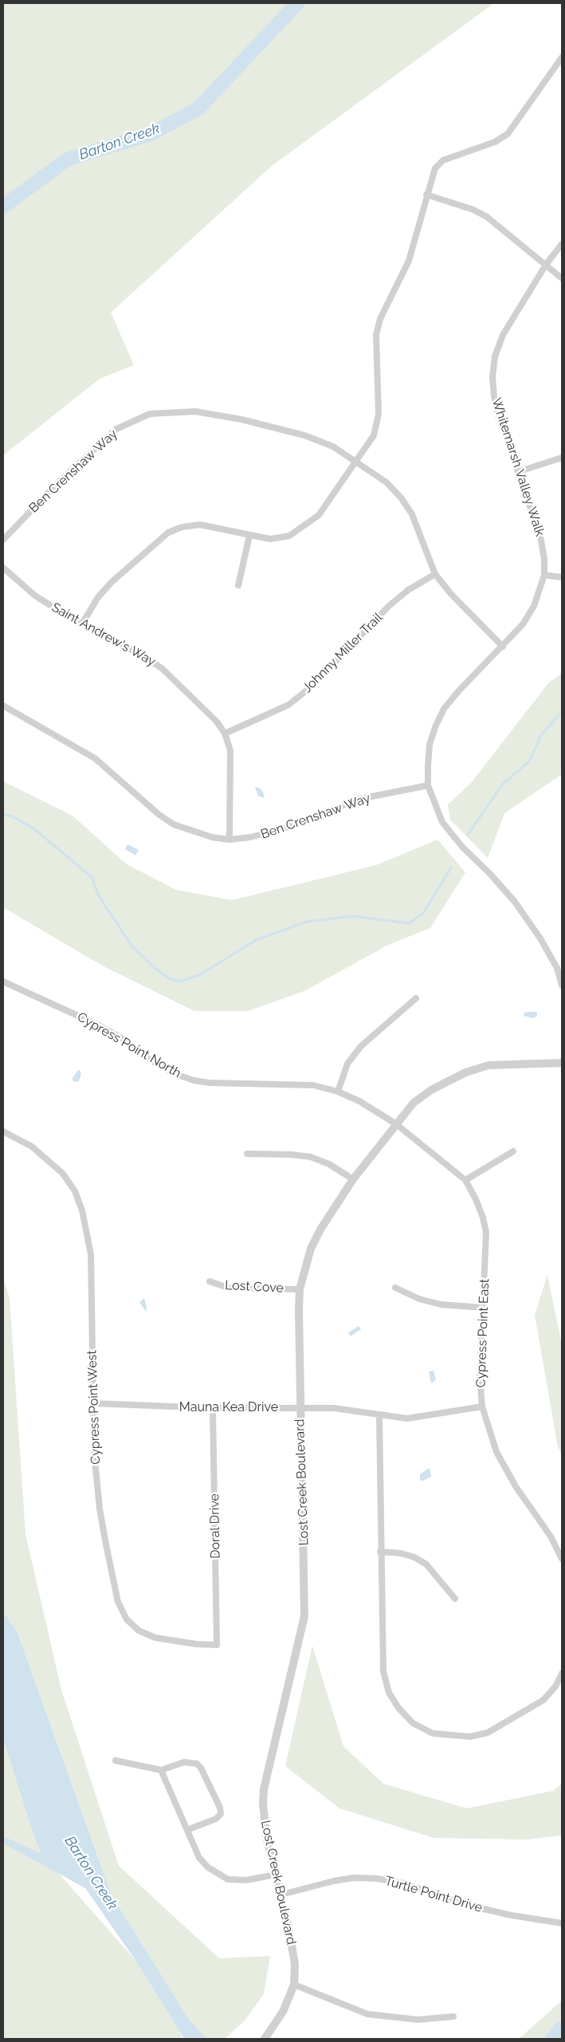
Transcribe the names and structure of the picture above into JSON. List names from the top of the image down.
{
  "streets": {
    "street": [
      "Whitemarsh Valley Walk",
      "Ben Crenshaw Way",
      "Saint Andrew's Way",
      "Johnny Miller Trail",
      "Cypress Point North",
      "Lost Cove",
      "Cypress Point East",
      "Cypress Point West",
      "Mauna Kea Drive",
      "Lost Creek Boulevard",
      "Doral Drive",
      "Turtle Point Drive"
    ]
  },
  "crossings": [
    ["Whitemarsh Valley Walk", "Ben Crenshaw Way"],
    ["Ben Crenshaw Way", "Saint Andrew's Way"],
    ["Ben Crenshaw Way", "Johnny Miller Trail"],
    ["Saint Andrew's Way", "Johnny Miller Trail"],
    ["Cypress Point North", "Cypress Point East"],
    ["Cypress Point North", "Lost Creek Boulevard"],
    ["Lost Cove", "Lost Creek Boulevard"],
    ["Cypress Point East", "Mauna Kea Drive"],
    ["Cypress Point East", "Lost Creek Boulevard"],
    ["Cypress Point West", "Mauna Kea Drive"],
    ["Cypress Point West", "Doral Drive"],
    ["Mauna Kea Drive", "Lost Creek Boulevard"],
    ["Mauna Kea Drive", "Doral Drive"],
    ["Lost Creek Boulevard", "Turtle Point Drive"]
  ],
  "water": ["Barton Creek"]
}
